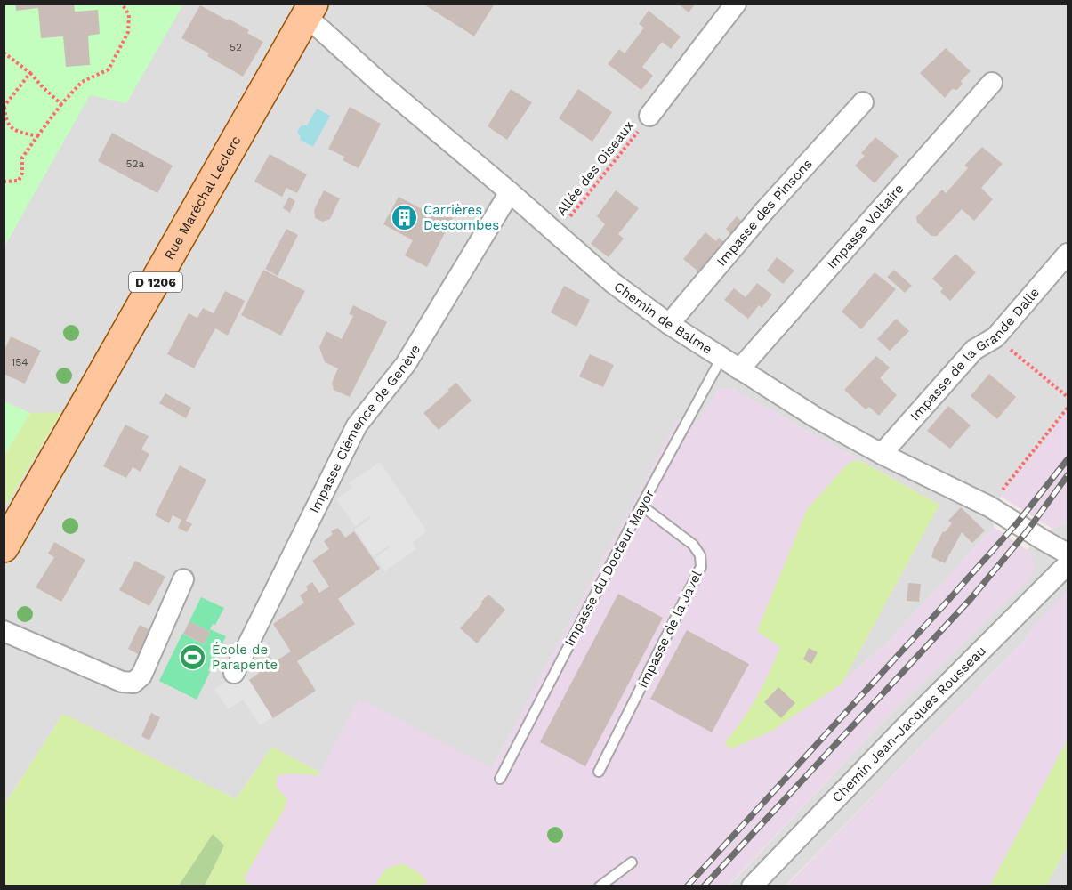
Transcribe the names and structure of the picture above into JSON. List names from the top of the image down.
{
  "streets": {
    "main road": ["Rue Maréchal Leclerc", "D 1206"],
    "street": [
      "Impasse des Pinsons",
      "Impasse Voltaire",
      "Chemin de Balme",
      "Impasse de la Grande Dalle",
      "Impasse Clémence de Genève",
      "Chemin Jean-Jacques Rousseau"
    ],
    "lane": ["Impasse du Docteur Mayor", "Impasse de la Javel"],
    "path": ["Allée des Oiseaux"]
  },
  "crossings": [
    ["Allée des Oiseaux", "Chemin de Balme"],
    ["Rue Maréchal Leclerc", "Chemin de Balme"],
    ["Impasse des Pinsons", "Chemin de Balme"],
    ["Impasse Voltaire", "Chemin de Balme"],
    ["Chemin de Balme", "Impasse de la Grande Dalle"],
    ["Chemin de Balme", "Impasse Clémence de Genève"],
    ["Chemin de Balme", "Impasse du Docteur Mayor"],
    ["Impasse du Docteur Mayor", "Impasse de la Javel"]
  ],
  "places": {
    "building": ["Carrières Descombes"],
    "sports": ["École de Parapente"]
  },
  "house_numbers": ["52", "52a", "154"]
}
